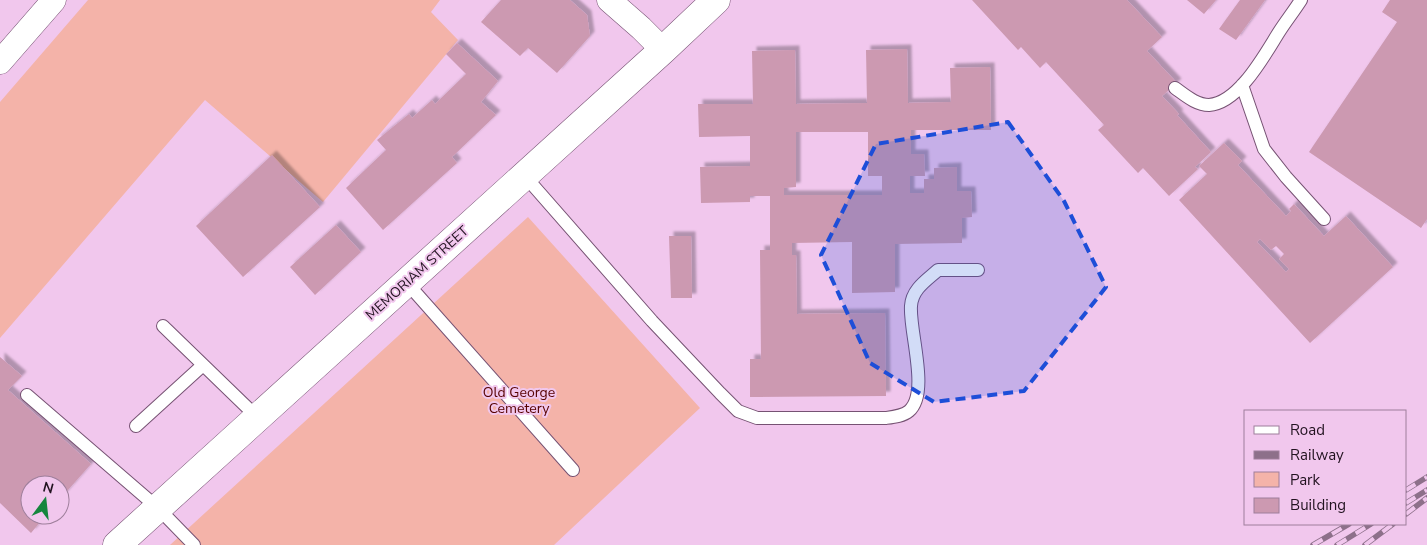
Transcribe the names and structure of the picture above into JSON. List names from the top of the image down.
{
  "streets": {
    "street": ["MEMORIAM STREET"]
  },
  "parks": ["Old George Cemetery"],
  "legend": [
    "Road",
    "Railway",
    "Park",
    "Building"
  ],
  "north": "top"
}
